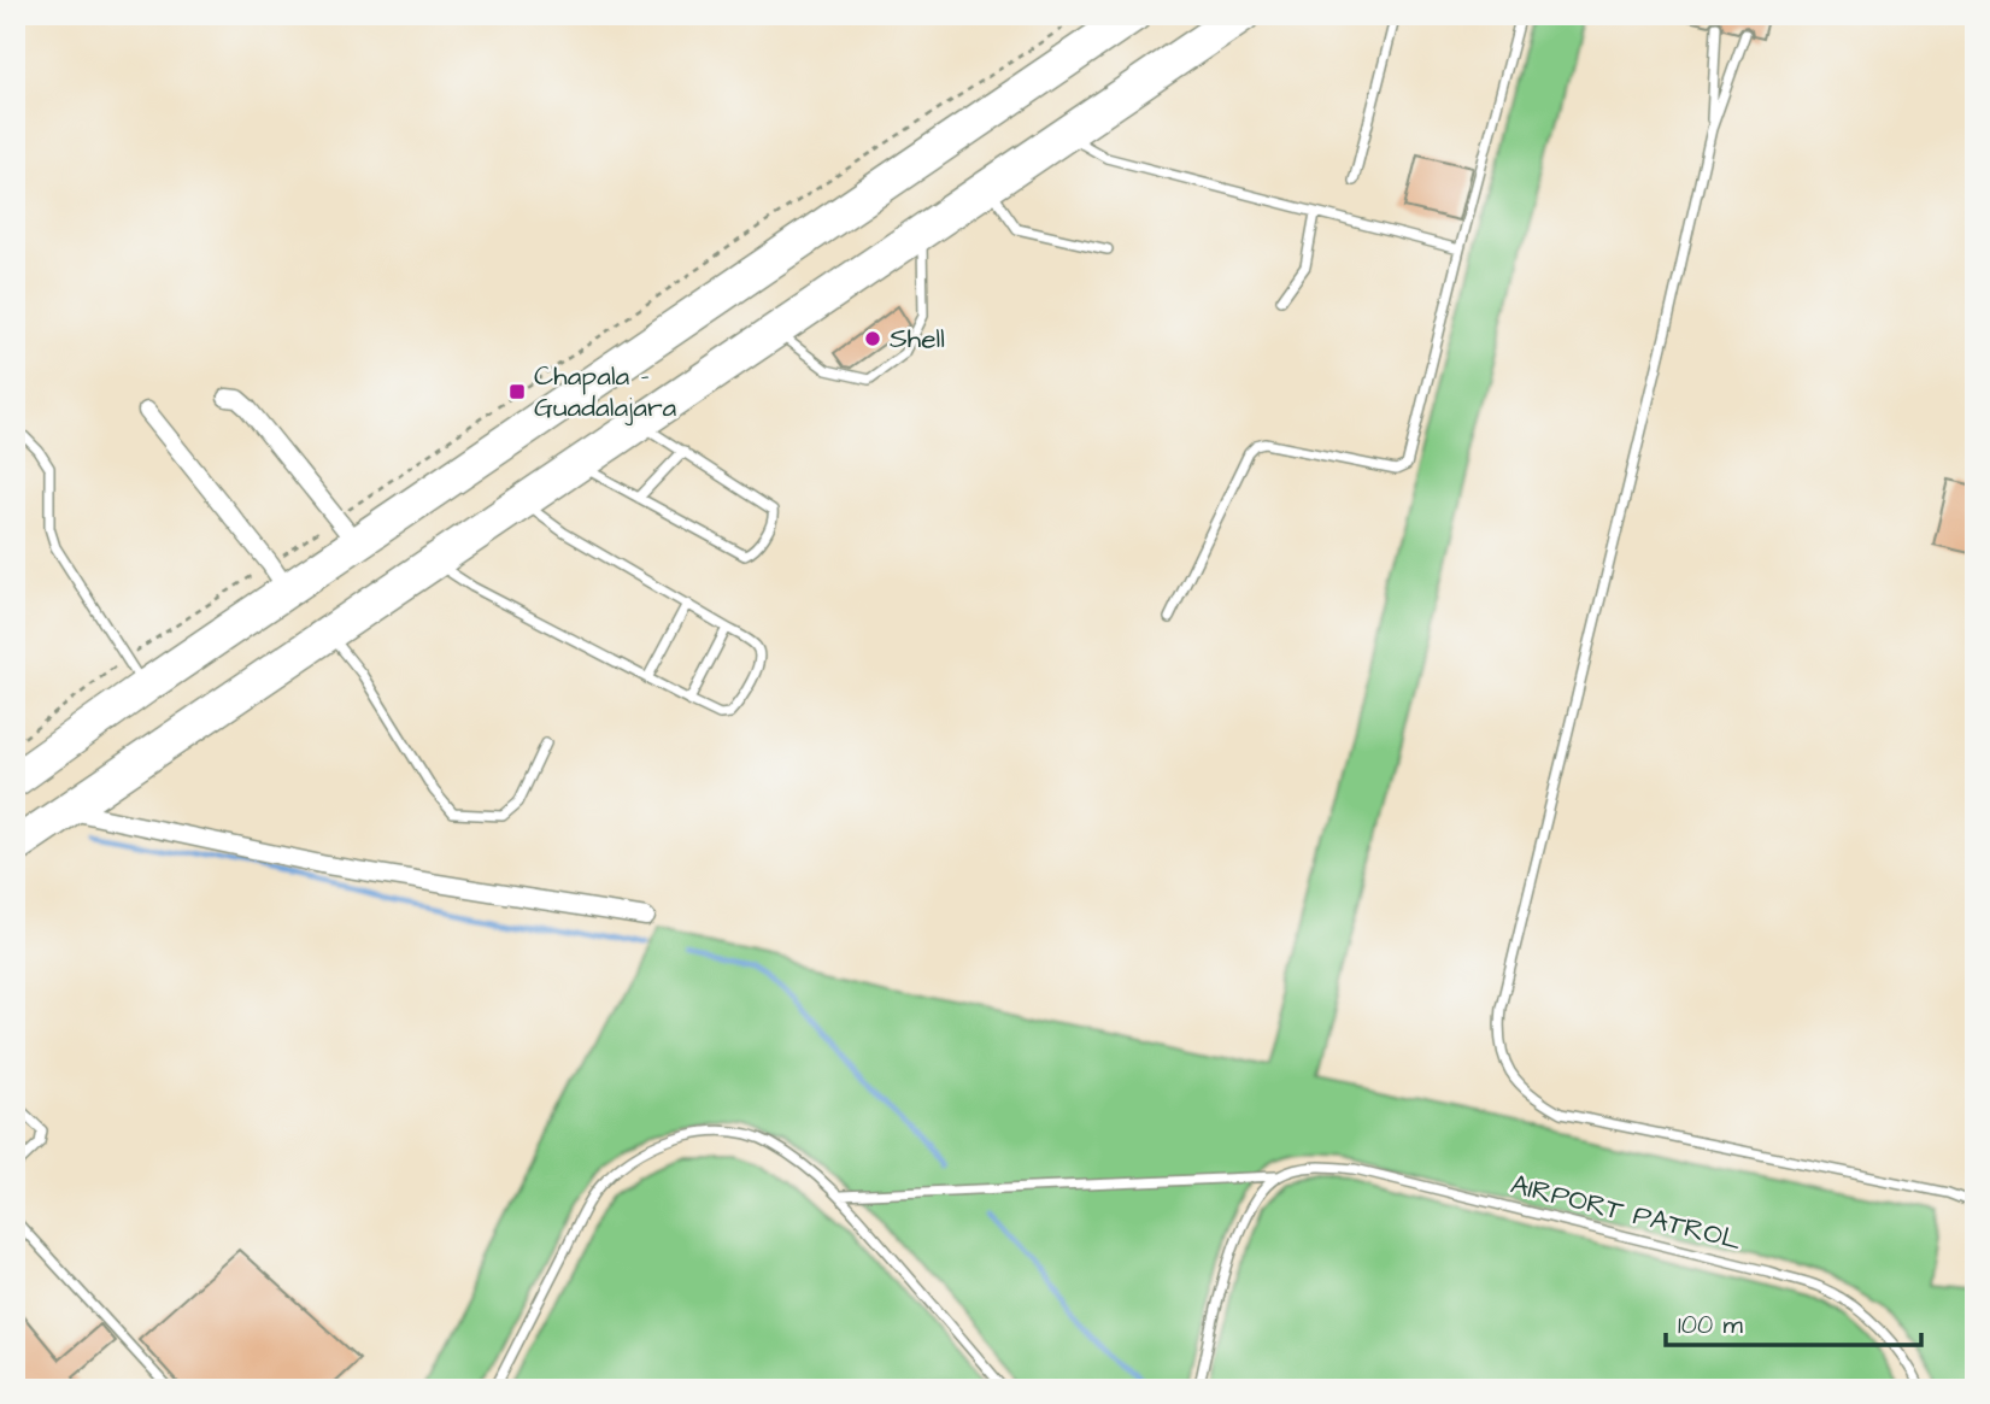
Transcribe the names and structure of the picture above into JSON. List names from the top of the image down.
{
  "streets": {
    "lane": ["AIRPORT PATROL"]
  },
  "places": {
    "other": ["Shell"],
    "transit": ["Chapala - Guadalajara"]
  },
  "scale_bar": "100 m"
}
